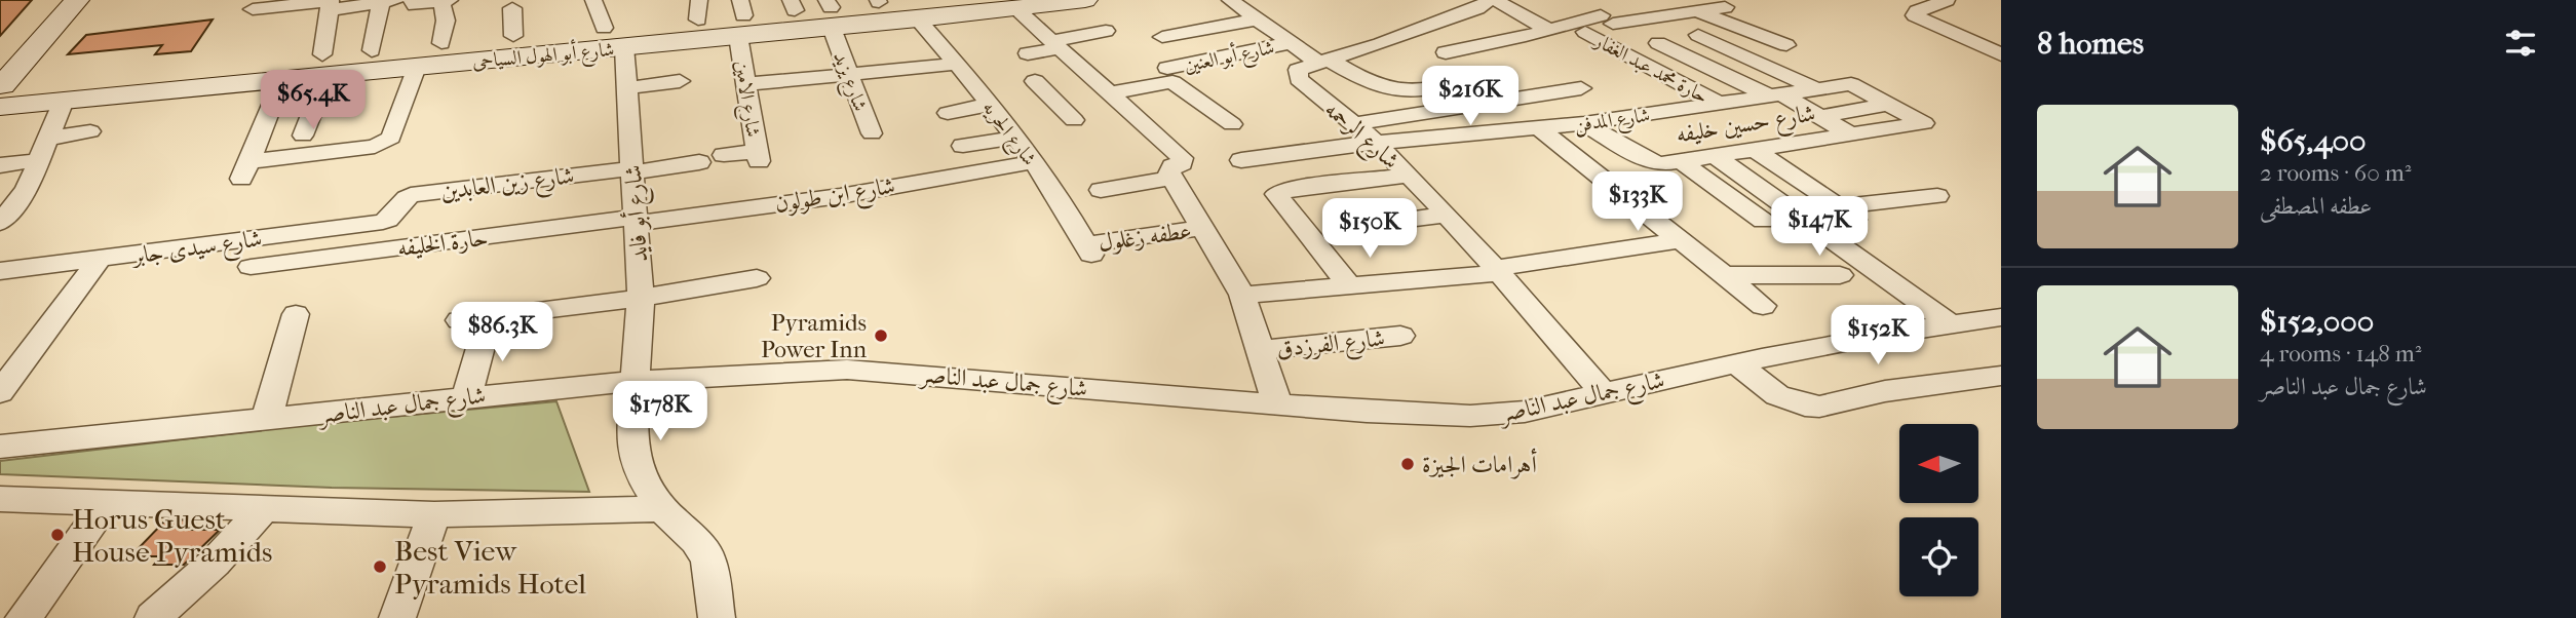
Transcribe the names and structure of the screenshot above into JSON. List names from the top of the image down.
{
  "streets": {
    "main road": ["شارع أبو الهول السياحى"],
    "street": [
      "شارع أبو العنين",
      "حارة محمد عبد الغفار",
      "شارع يزيد",
      "شارع الامين",
      "شارع المدفن",
      "شارع حسين خليفه",
      "شارع الحريه",
      "شارع الرحمه",
      "شارع زين العابدين",
      "شارع ابن طولون",
      "شارع أبو فايد",
      "عطفه زغلول",
      "حارة الخليفه",
      "شارع سيدى جابر",
      "شارع الفرزدق",
      "شارع جمال عبد الناصر"
    ]
  },
  "crossings": [
    ["شارع أبو الهول السياحى", "شارع يزيد"],
    ["شارع أبو الهول السياحى", "شارع الامين"],
    ["شارع أبو الهول السياحى", "شارع الحريه"],
    ["شارع أبو الهول السياحى", "شارع أبو فايد"],
    ["شارع أبو العنين", "شارع الرحمه"],
    ["حارة محمد عبد الغفار", "شارع المدفن"],
    ["حارة محمد عبد الغفار", "شارع حسين خليفه"],
    ["شارع المدفن", "شارع حسين خليفه"],
    ["شارع المدفن", "شارع الرحمه"],
    ["شارع الحريه", "شارع ابن طولون"],
    ["شارع الحريه", "عطفه زغلول"],
    ["شارع الرحمه", "شارع جمال عبد الناصر"],
    ["شارع زين العابدين", "شارع أبو فايد"],
    ["شارع زين العابدين", "شارع سيدى جابر"],
    ["شارع ابن طولون", "شارع أبو فايد"],
    ["شارع ابن طولون", "حارة الخليفه"],
    ["شارع أبو فايد", "حارة الخليفه"],
    ["شارع أبو فايد", "شارع جمال عبد الناصر"]
  ],
  "places": [
    "Pyramids Power Inn",
    "أهرامات الجيزة",
    "Horus Guest House Pyramids",
    "Best View Pyramids Hotel"
  ],
  "north": "left",
  "page": {
    "heading": "8 homes",
    "price": [
      "$216K",
      "$65.4K",
      "$133K",
      "$147K",
      "$150K",
      "$86.3K",
      "$152K",
      "$178K"
    ],
    "list": [
      {
        "name": "$65,400",
        "note": "2 rooms · 60 m² · عطفه المصطفى"
      },
      {
        "name": "$152,000",
        "note": "4 rooms · 148 m² · شارع جمال عبد الناصر"
      }
    ]
  }
}
